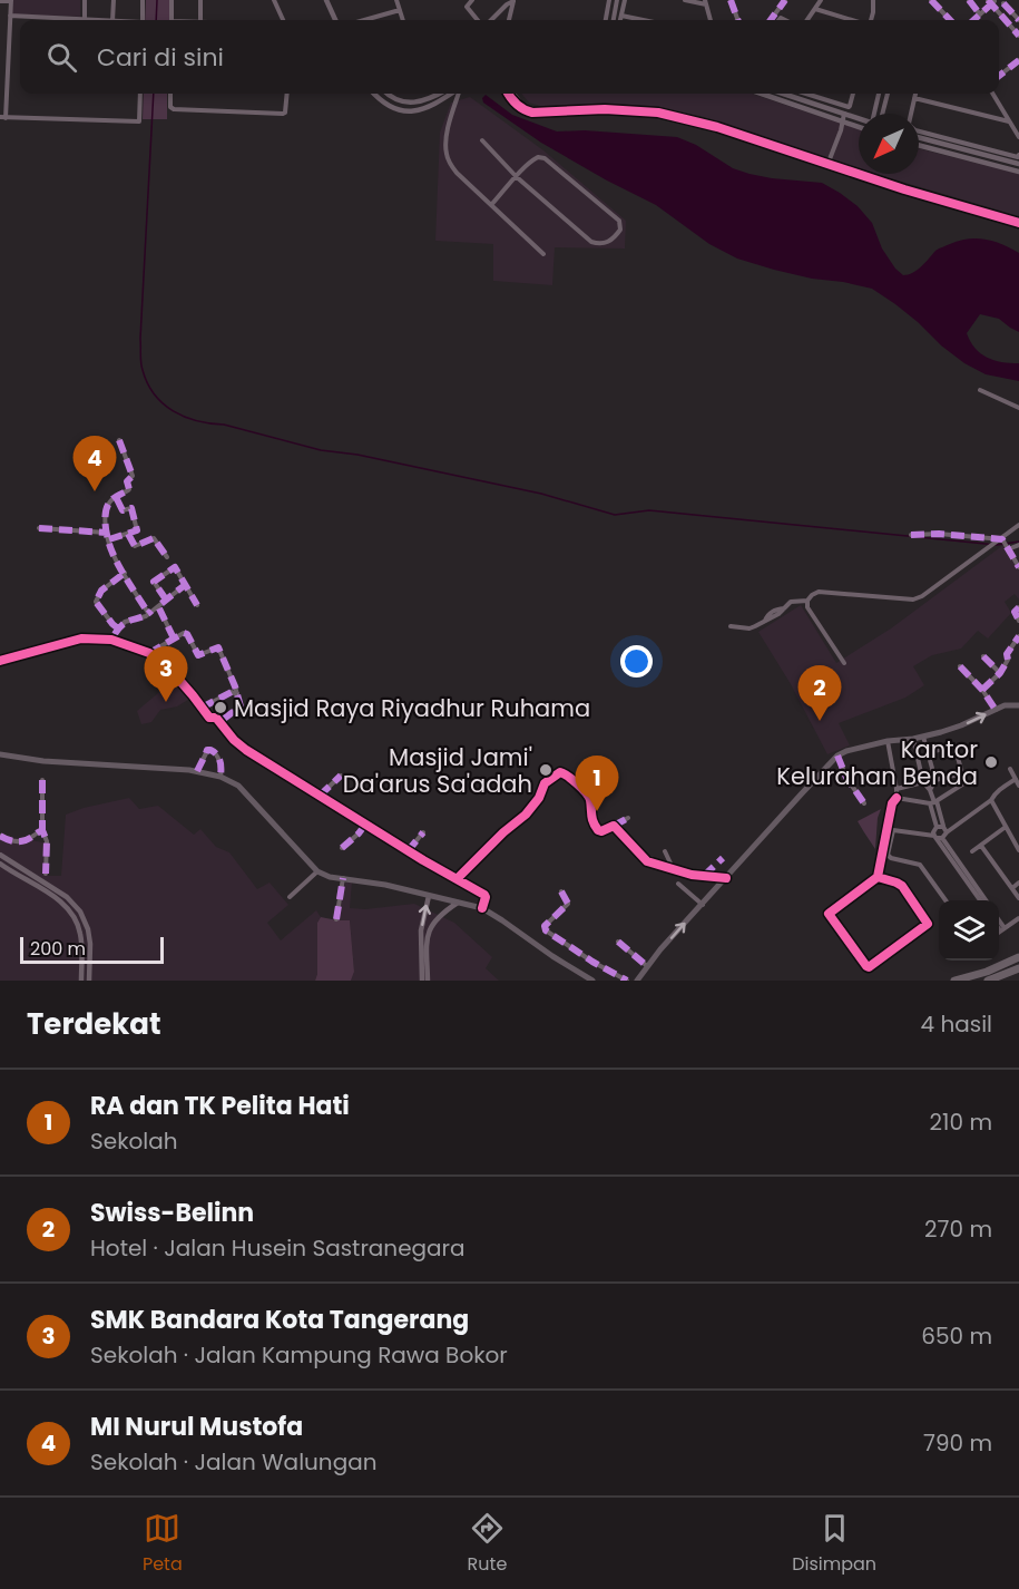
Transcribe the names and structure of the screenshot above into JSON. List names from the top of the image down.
{
  "places": ["Masjid Raya Riyadhur Ruhama", "Kantor Kelurahan Benda", "Masjid Jami' Da'arus Sa'adah"],
  "scale_bar": "200 m",
  "north": "bottom left",
  "page": {
    "search": "Cari di sini",
    "pins": [
      "4",
      "3",
      "2",
      "1"
    ],
    "scale": "200 m",
    "heading": ["Terdekat", "4 hasil"],
    "list": [
      {
        "mark": "1",
        "name": "RA dan TK Pelita Hati",
        "note": "Sekolah",
        "value": "210 m"
      },
      {
        "mark": "2",
        "name": "Swiss-Belinn",
        "note": "Hotel · Jalan Husein Sastranegara",
        "value": "270 m"
      },
      {
        "mark": "3",
        "name": "SMK Bandara Kota Tangerang",
        "note": "Sekolah · Jalan Kampung Rawa Bokor",
        "value": "650 m"
      },
      {
        "mark": "4",
        "name": "MI Nurul Mustofa",
        "note": "Sekolah · Jalan Walungan",
        "value": "790 m"
      }
    ],
    "nav": ["Peta", "Rute", "Disimpan"]
  }
}
